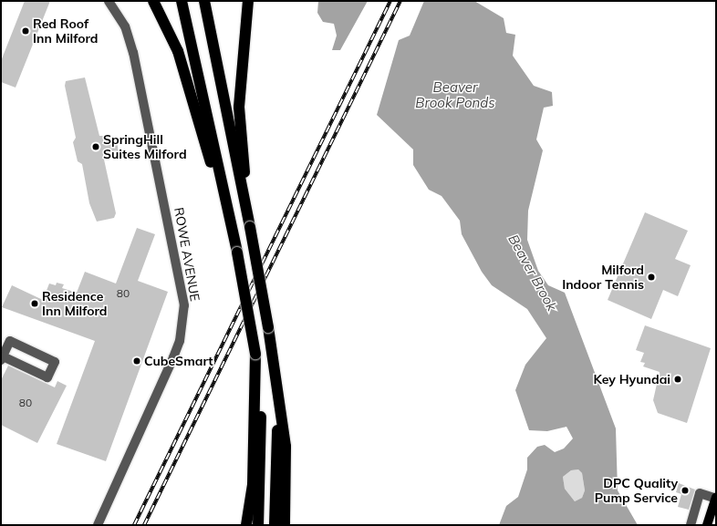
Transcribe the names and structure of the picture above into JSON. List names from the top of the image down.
{
  "streets": {
    "street": ["ROWE AVENUE"]
  },
  "water": ["Beaver Brook Ponds", "Beaver Brook"],
  "places": [
    "Red Roof Inn Milford",
    "SpringHill Suites Milford",
    "Milford Indoor Tennis",
    "Residence Inn Milford",
    "CubeSmart",
    "Key Hyundai",
    "DPC Quality Pump Service"
  ],
  "house_numbers": ["80", "80"]
}
